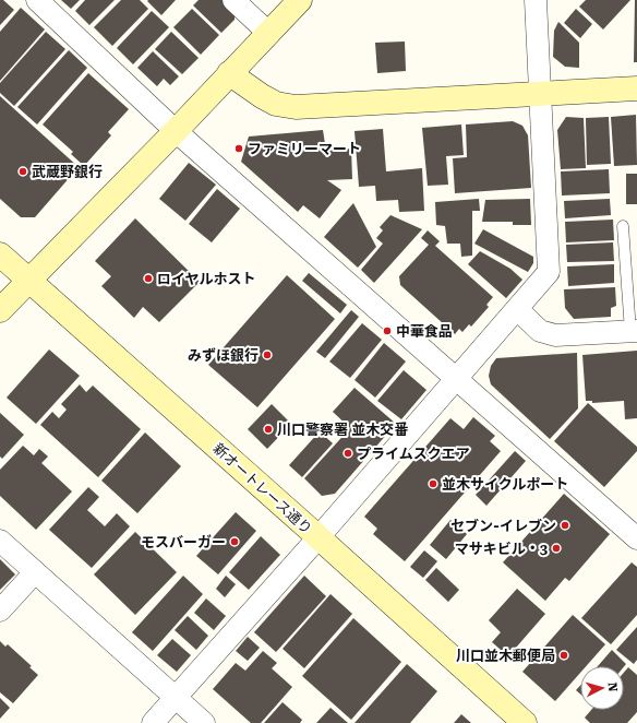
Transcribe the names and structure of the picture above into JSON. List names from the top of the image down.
{
  "streets": {
    "street": ["新オートレース通り"]
  },
  "places": [
    "ファミリーマート",
    "武蔵野銀行",
    "ロイヤルホスト",
    "中華食品",
    "みずほ銀行",
    "川口警察署 並木交番",
    "プライムスクエア",
    "並木サイクルポート",
    "セブン-イレブン",
    "モスバーガー",
    "マサキビル・3",
    "川口並木郵便局"
  ],
  "north": "right"
}
